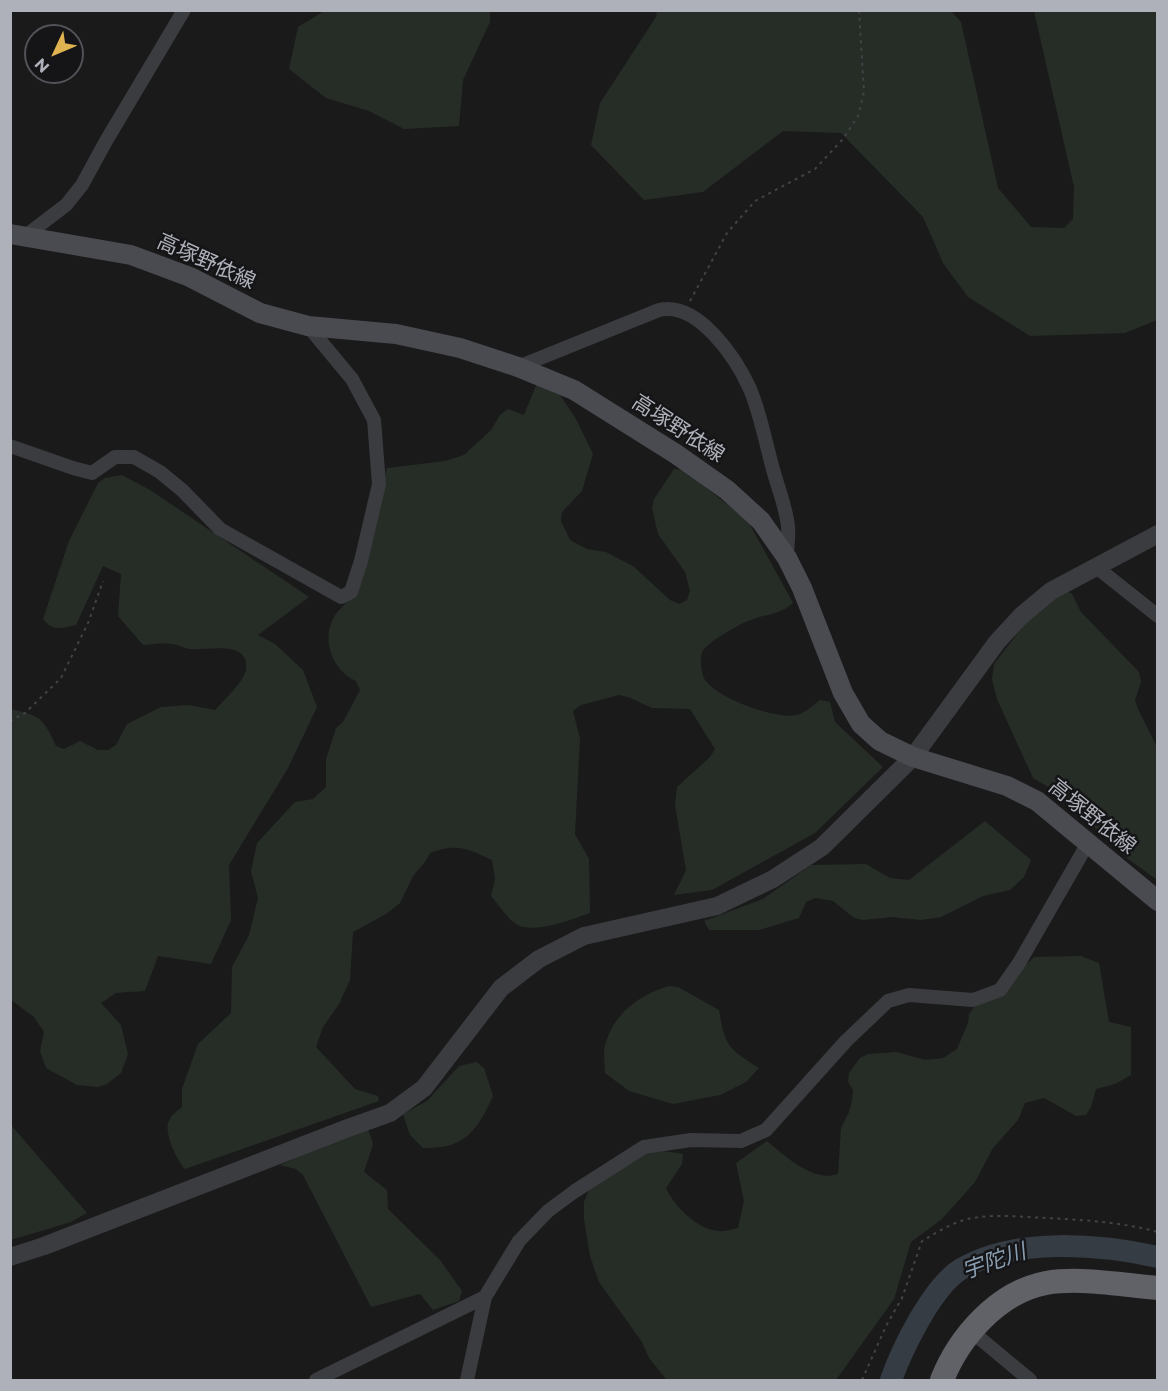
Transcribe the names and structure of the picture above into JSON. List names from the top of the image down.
{
  "streets": {
    "main road": ["高塚野依線"]
  },
  "water": ["宇陀川"],
  "north": "bottom left"
}
